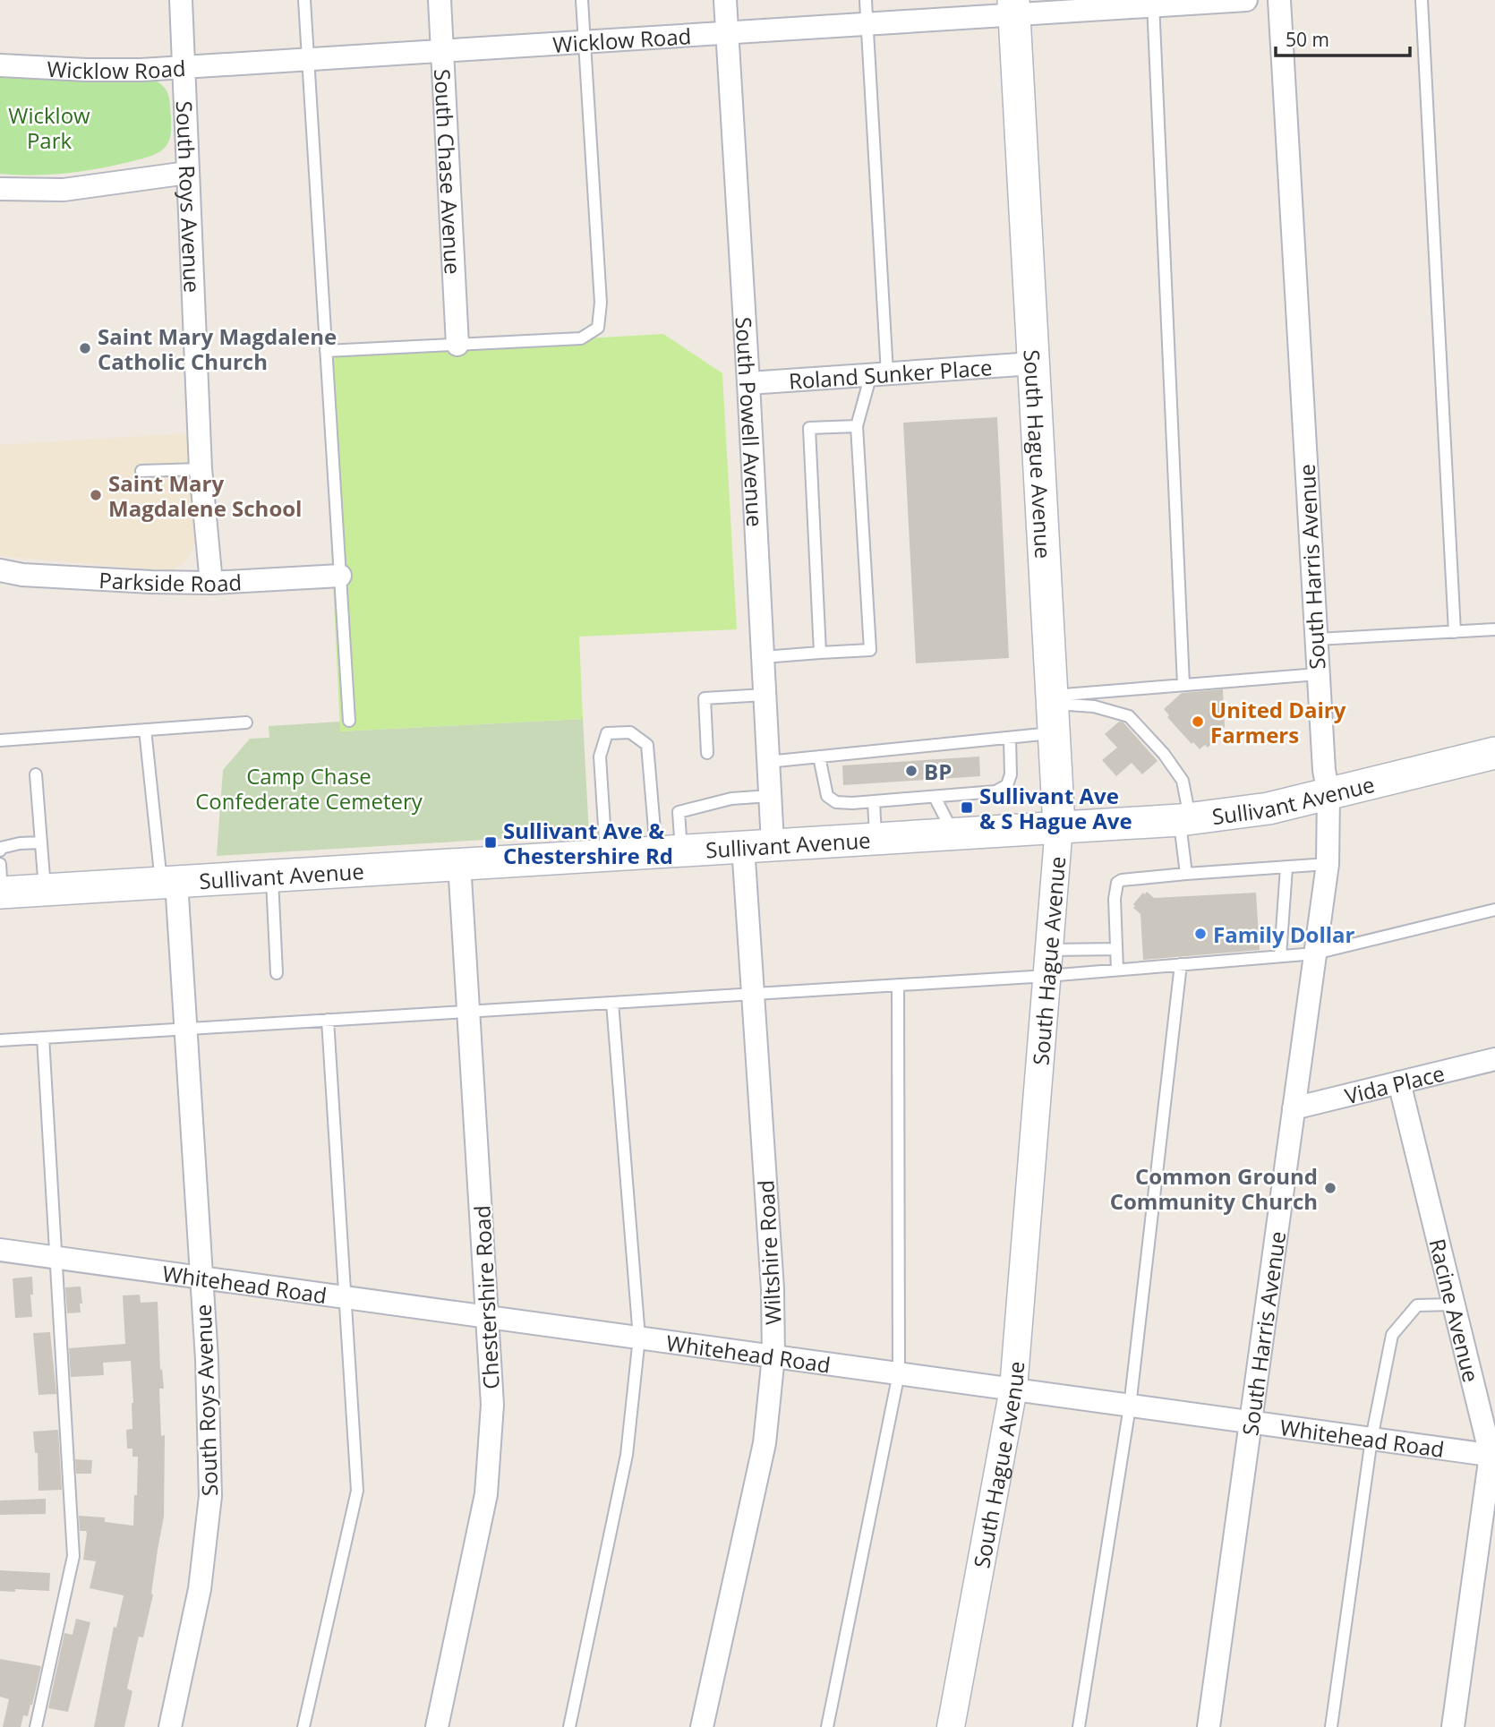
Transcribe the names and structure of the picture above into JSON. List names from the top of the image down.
{
  "streets": {
    "main road": ["South Hague Avenue", "Sullivant Avenue"],
    "street": [
      "Wicklow Road",
      "South Chase Avenue",
      "South Roys Avenue",
      "Roland Sunker Place",
      "South Powell Avenue",
      "South Harris Avenue",
      "Parkside Road",
      "Vida Place",
      "Wiltshire Road",
      "Whitehead Road",
      "Chestershire Road",
      "Racine Avenue"
    ]
  },
  "crossings": [
    ["Wicklow Road", "South Chase Avenue"],
    ["Wicklow Road", "South Roys Avenue"],
    ["Wicklow Road", "South Powell Avenue"],
    ["Wicklow Road", "South Hague Avenue"],
    ["South Roys Avenue", "Parkside Road"],
    ["South Roys Avenue", "Sullivant Avenue"],
    ["South Roys Avenue", "Whitehead Road"],
    ["Roland Sunker Place", "South Powell Avenue"],
    ["Roland Sunker Place", "South Hague Avenue"],
    ["South Powell Avenue", "Sullivant Avenue"],
    ["South Powell Avenue", "Wiltshire Road"],
    ["South Hague Avenue", "Sullivant Avenue"],
    ["South Hague Avenue", "Whitehead Road"],
    ["South Harris Avenue", "Sullivant Avenue"],
    ["South Harris Avenue", "Vida Place"],
    ["South Harris Avenue", "Whitehead Road"],
    ["Sullivant Avenue", "Wiltshire Road"],
    ["Sullivant Avenue", "Chestershire Road"],
    ["Vida Place", "Racine Avenue"],
    ["Wiltshire Road", "Whitehead Road"],
    ["Whitehead Road", "Chestershire Road"],
    ["Whitehead Road", "Racine Avenue"]
  ],
  "parks": ["Wicklow Park", "Camp Chase Confederate Cemetery"],
  "places": {
    "other": [
      "Saint Mary Magdalene Catholic Church",
      "Saint Mary Magdalene School",
      "United Dairy Farmers",
      "BP",
      "Family Dollar",
      "Common Ground Community Church"
    ],
    "transit": ["Sullivant Ave & S Hague Ave", "Sullivant Ave & Chestershire Rd"]
  },
  "scale_bar": "50 m"
}
